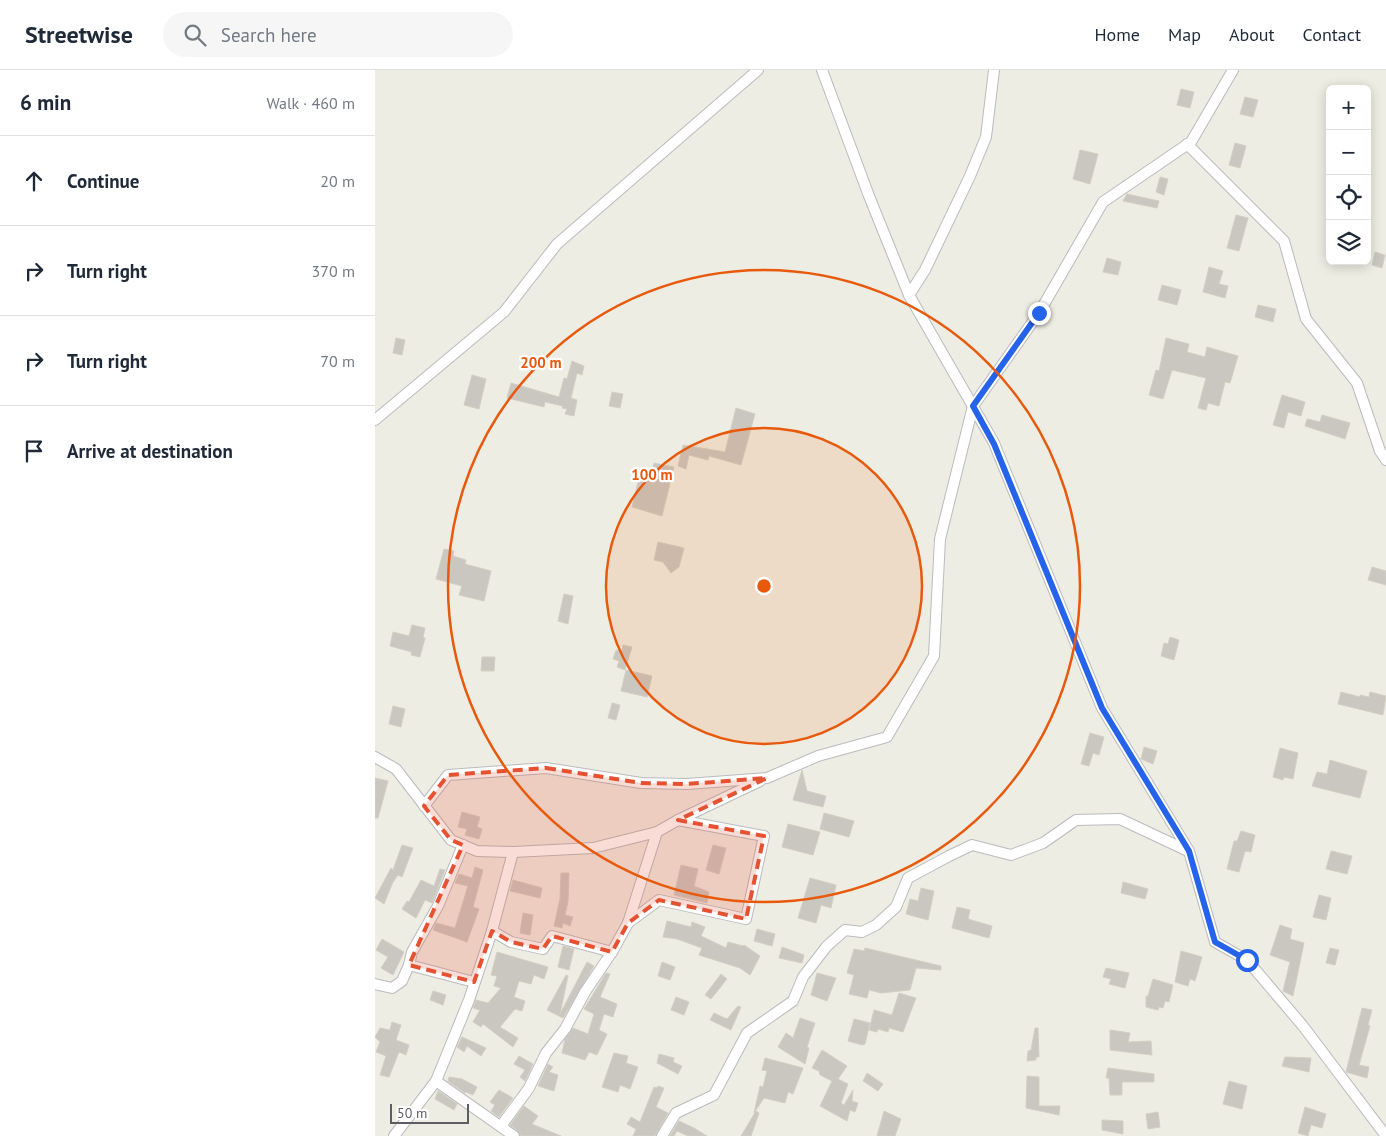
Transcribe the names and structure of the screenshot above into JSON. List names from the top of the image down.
{
  "scale_bar": "50 m",
  "page": {
    "header": "Streetwise",
    "search": "Search here",
    "nav": [
      "Home",
      "Map",
      "About",
      "Contact"
    ],
    "heading": ["6 min", "Walk · 460 m"],
    "map_buttons": ["+", "−"],
    "list": [
      ["Continue", "20 m"],
      ["Turn right", "370 m"],
      ["Turn right", "70 m"],
      "Arrive at destination"
    ],
    "scale": "50 m"
  },
  "rings": ["200 m", "100 m"]
}
